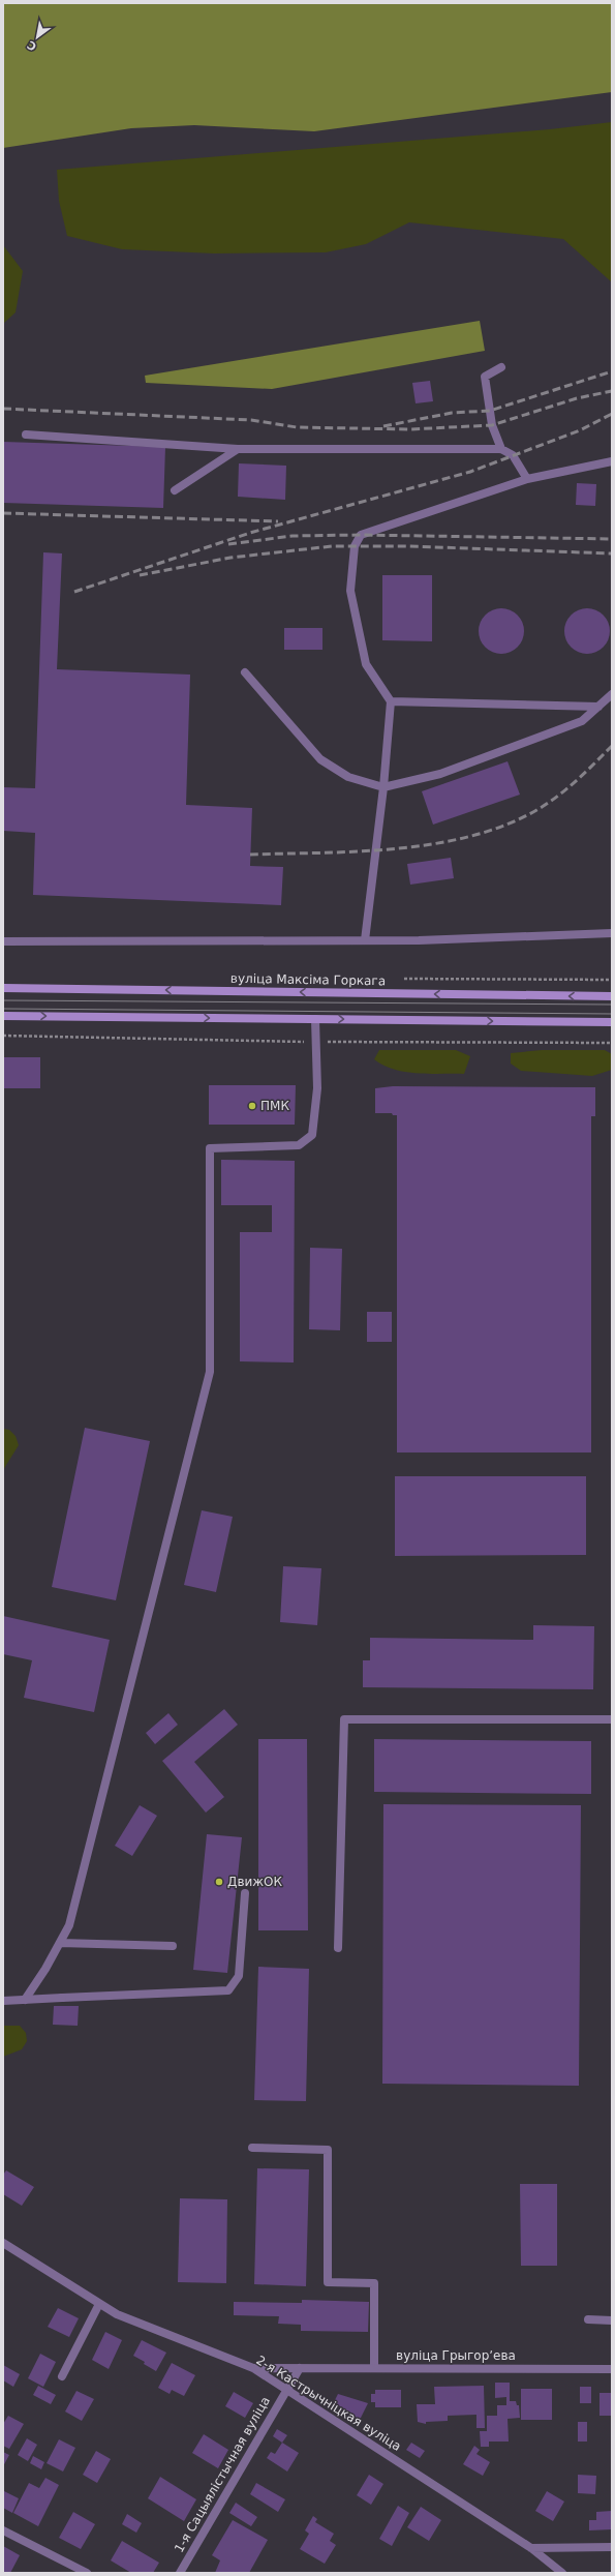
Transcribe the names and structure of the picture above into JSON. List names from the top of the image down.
{
  "streets": {
    "main road": ["вуліца Максіма Горкага"],
    "street": ["вуліца Грыгорʼева", "2-я Кастрычніцкая вуліца", "1-я Сацыялістычная вуліца"]
  },
  "crossings": [
    ["вуліца Грыгорʼева", "2-я Кастрычніцкая вуліца"],
    ["2-я Кастрычніцкая вуліца", "1-я Сацыялістычная вуліца"]
  ],
  "places": ["ПМК", "ДвижОК"],
  "north": "bottom left"
}
